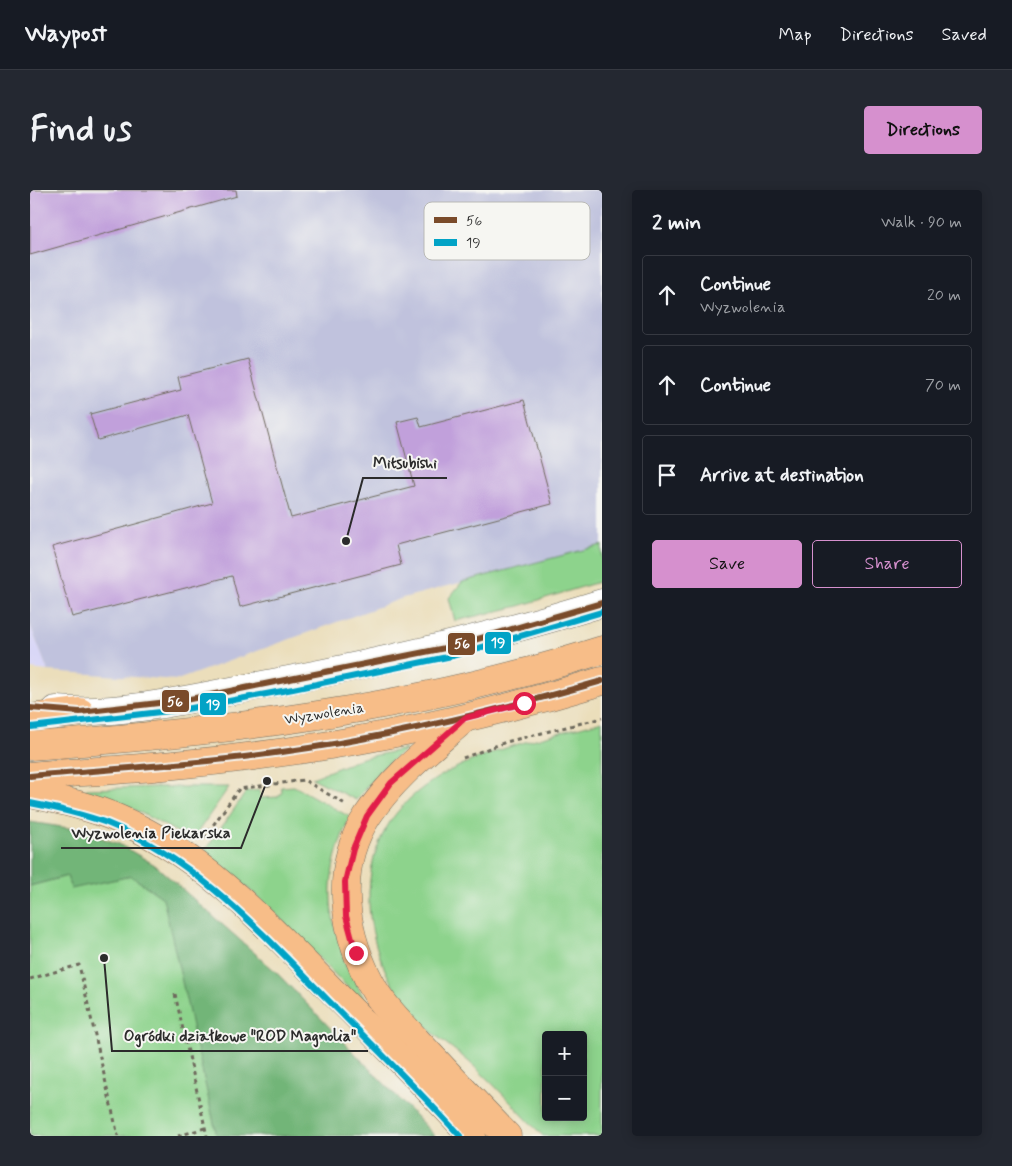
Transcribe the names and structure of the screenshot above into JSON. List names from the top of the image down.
{
  "streets": {
    "main road": ["Wyzwolenia"]
  },
  "places": ["Mitsubishi", "Wyzwolenia Piekarska", "Ogródki działkowe \"ROD Magnolia\""],
  "lines": ["transit line 56", "transit line 19"],
  "legend": ["56", "19"],
  "page": {
    "header": "Waypost",
    "nav": ["Map", "Directions", "Saved"],
    "buttons": [
      "Directions",
      ["Save", "Share"]
    ],
    "title": "Find us",
    "heading": ["2 min", "Walk · 90 m"],
    "list": [
      ["Continue", "Wyzwolenia", "20 m"],
      ["Continue", "70 m"],
      "Arrive at destination"
    ],
    "map_buttons": ["+", "−"]
  }
}
